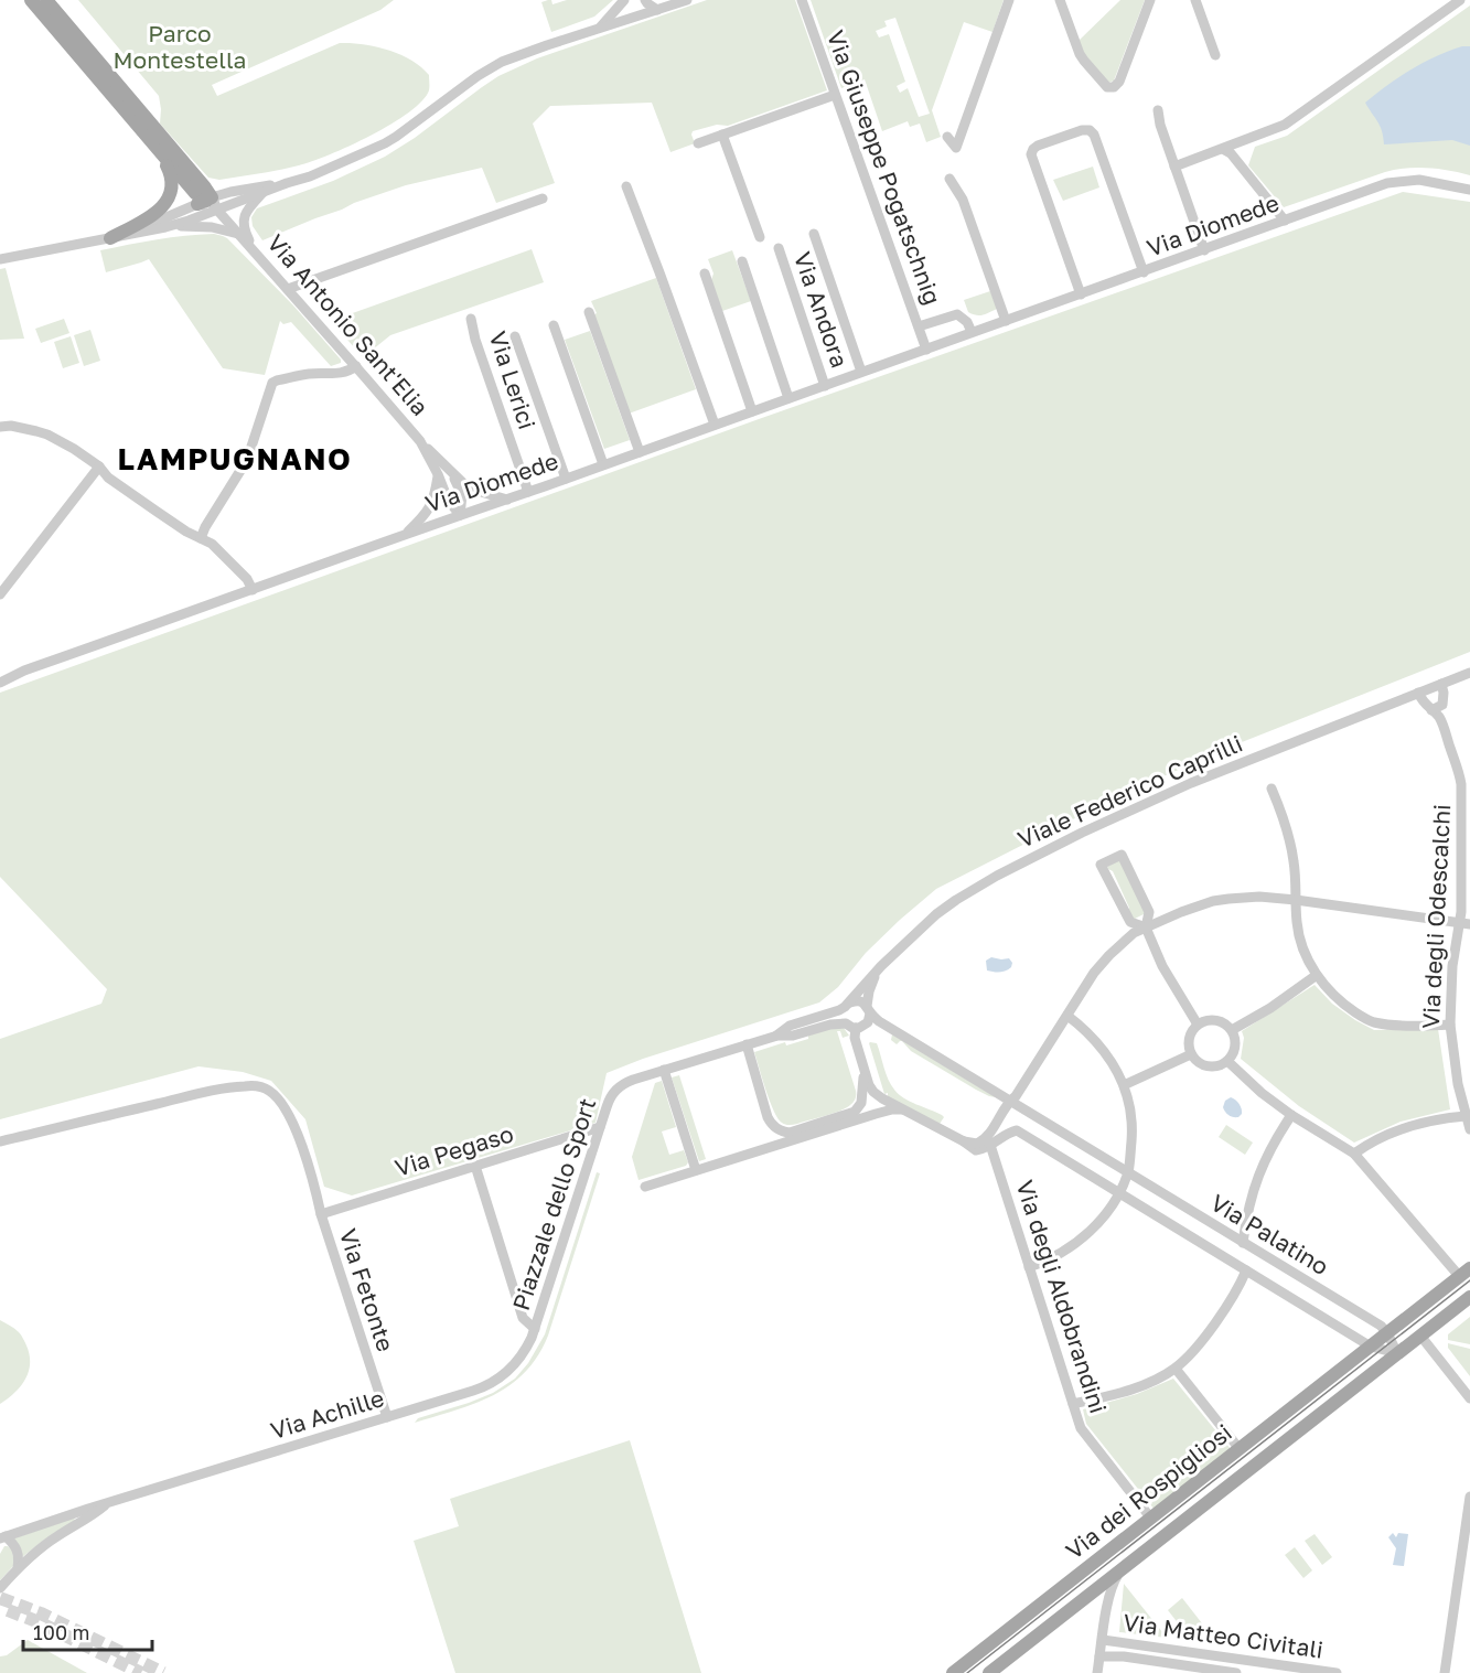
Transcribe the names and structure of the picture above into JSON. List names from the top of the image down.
{
  "streets": {
    "main road": ["Via Antonio Sant'Elia", "Via dei Rospigliosi"],
    "street": [
      "Via Giuseppe Pogatschnig",
      "Via Diomede",
      "Via Andora",
      "Via Lerici",
      "Viale Federico Caprilli",
      "Via degli Odescalchi",
      "Via Pegaso",
      "Piazzale dello Sport",
      "Via Palatino",
      "Via Fetonte",
      "Via degli Aldobrandini",
      "Via Achille",
      "Via Matteo Civitali"
    ]
  },
  "crossings": [
    ["Via Giuseppe Pogatschnig", "Via Diomede"],
    ["Via Diomede", "Via Andora"],
    ["Via Diomede", "Via Antonio Sant'Elia"],
    ["Via Diomede", "Via Lerici"],
    ["Viale Federico Caprilli", "Piazzale dello Sport"],
    ["Via Pegaso", "Piazzale dello Sport"],
    ["Via Pegaso", "Via Fetonte"],
    ["Piazzale dello Sport", "Via Achille"],
    ["Via Palatino", "Via degli Aldobrandini"],
    ["Via Palatino", "Via dei Rospigliosi"],
    ["Via Fetonte", "Via Achille"],
    ["Via degli Aldobrandini", "Via dei Rospigliosi"]
  ],
  "districts": ["LAMPUGNANO"],
  "parks": ["Parco Montestella"],
  "scale_bar": "100 m"
}
